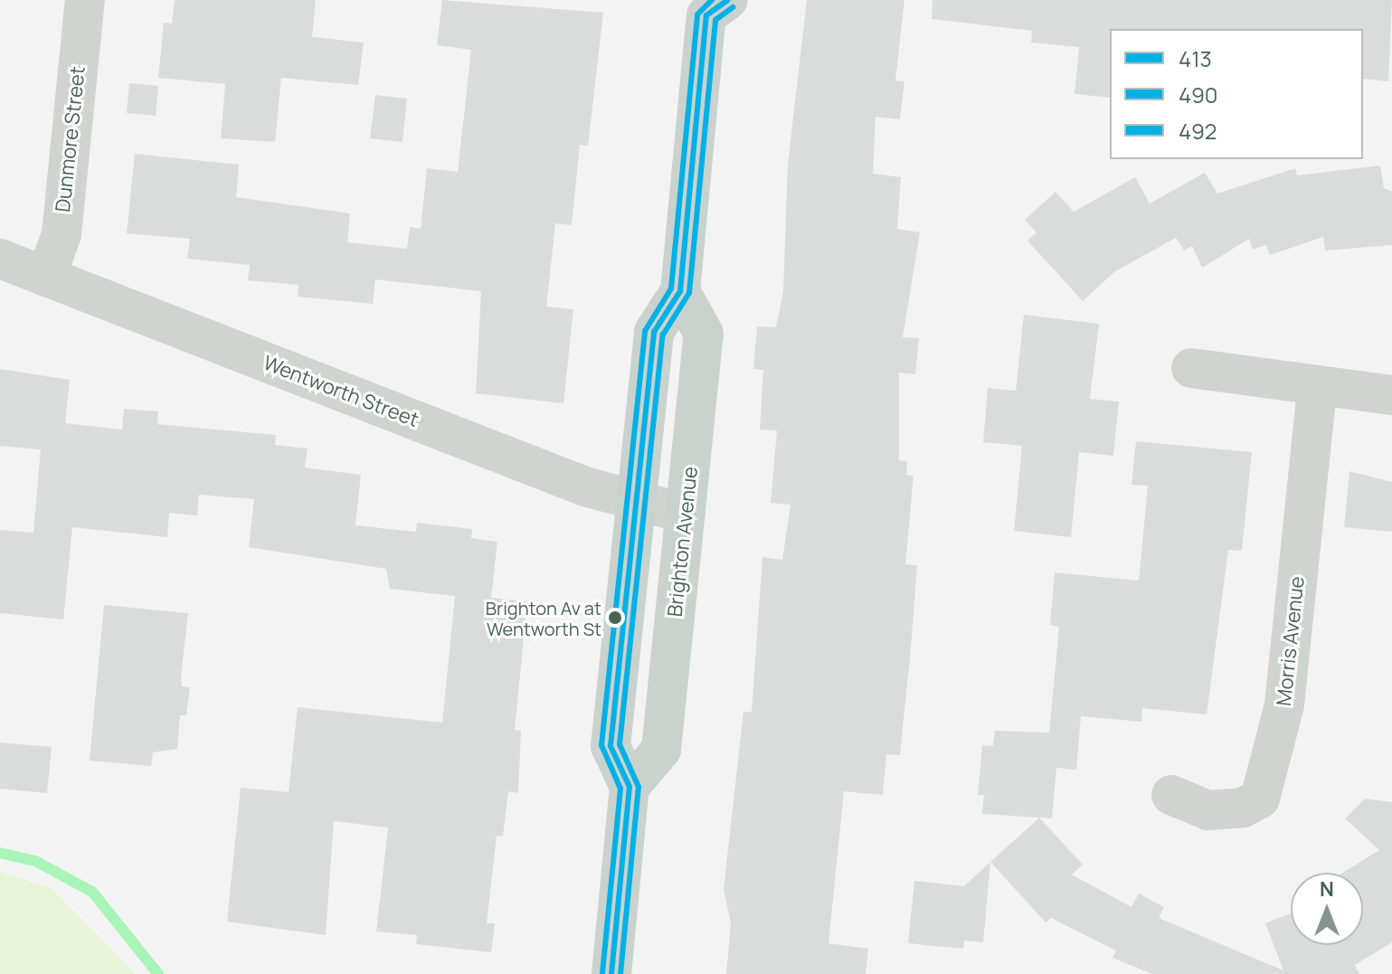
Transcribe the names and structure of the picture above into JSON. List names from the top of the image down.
{
  "streets": {
    "main road": ["Brighton Avenue"],
    "street": ["Dunmore Street", "Wentworth Street", "Morris Avenue"]
  },
  "crossings": [
    ["Dunmore Street", "Wentworth Street"],
    ["Wentworth Street", "Brighton Avenue"]
  ],
  "places": ["Brighton Av at Wentworth St"],
  "lines": ["transit line 413", "transit line 492", "transit line 490"],
  "legend": ["413", "490", "492"],
  "north": "top"
}
